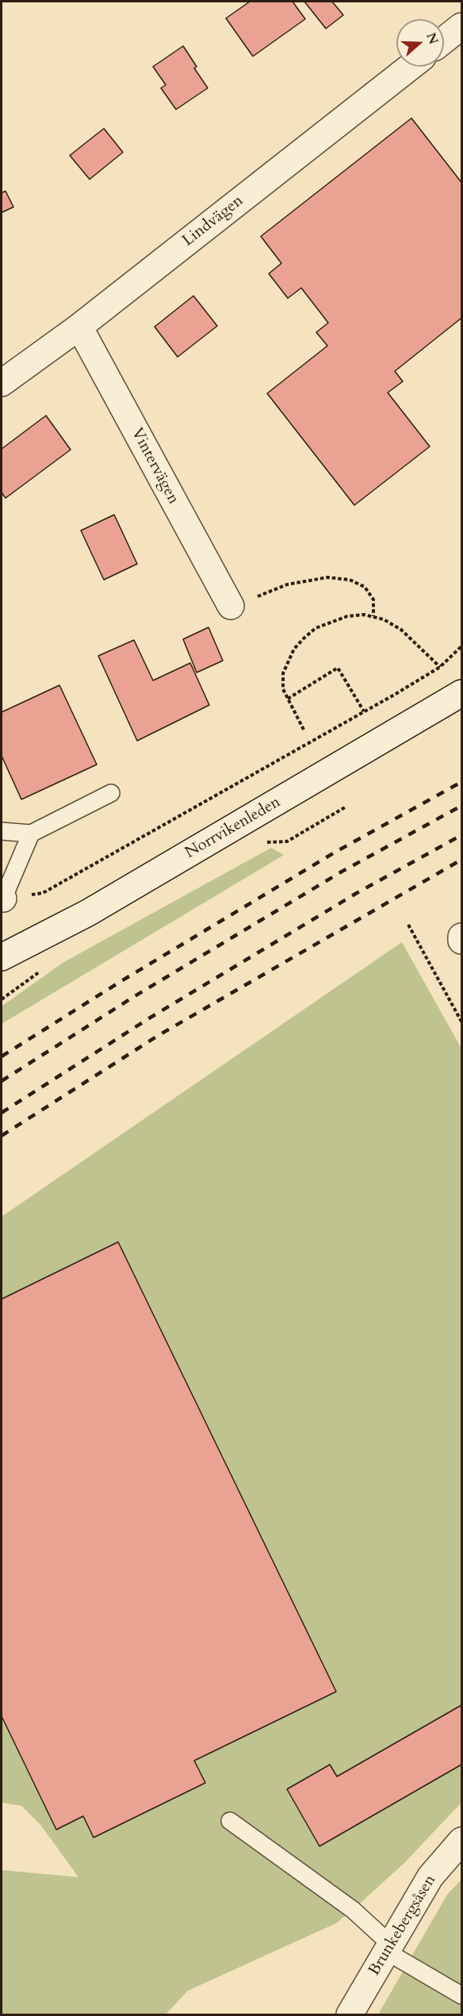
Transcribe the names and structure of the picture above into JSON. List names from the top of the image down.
{
  "streets": {
    "street": [
      "Lindvägen",
      "Vintervägen",
      "Norrvikenleden",
      "Brunkebergsåsen"
    ]
  },
  "crossings": [
    ["Lindvägen", "Vintervägen"]
  ],
  "north": "right"
}
